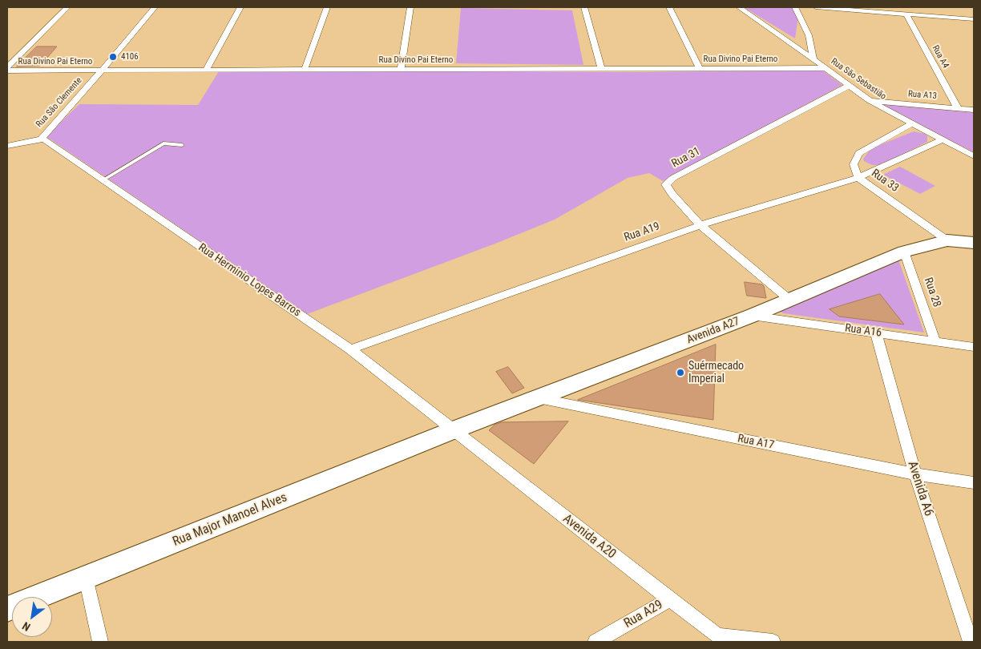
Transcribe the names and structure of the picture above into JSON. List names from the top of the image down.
{
  "streets": {
    "main road": ["Avenida A27", "Rua Major Manoel Alves"],
    "street": [
      "Rua A4",
      "Rua Divino Pai Eterno",
      "Rua São Sebastião",
      "Rua A13",
      "Rua São Clemente",
      "Rua 31",
      "Rua 33",
      "Rua A19",
      "Rua Herminio Lopes Barros",
      "Rua 28",
      "Rua A16",
      "Rua A17",
      "Avenida A6",
      "Avenida A20",
      "Rua A29"
    ]
  },
  "crossings": [
    ["Rua A4", "Rua A13"],
    ["Rua Divino Pai Eterno", "Rua São Sebastião"],
    ["Rua Divino Pai Eterno", "Rua São Clemente"],
    ["Rua São Sebastião", "Rua A13"],
    ["Rua São Sebastião", "Rua 31"],
    ["Rua São Sebastião", "Rua 33"],
    ["Rua São Sebastião", "Rua A19"],
    ["Rua São Clemente", "Rua Herminio Lopes Barros"],
    ["Rua 31", "Rua A19"],
    ["Rua 31", "Avenida A27"],
    ["Rua 33", "Rua A19"],
    ["Rua 33", "Avenida A27"],
    ["Rua A19", "Rua Herminio Lopes Barros"],
    ["Rua Herminio Lopes Barros", "Avenida A27"],
    ["Rua Herminio Lopes Barros", "Rua Major Manoel Alves"],
    ["Rua Herminio Lopes Barros", "Avenida A20"],
    ["Rua 28", "Avenida A27"],
    ["Rua 28", "Rua A16"],
    ["Avenida A27", "Rua A16"],
    ["Avenida A27", "Rua A17"],
    ["Avenida A27", "Rua Major Manoel Alves"],
    ["Avenida A27", "Avenida A20"],
    ["Rua A16", "Avenida A6"],
    ["Rua A17", "Avenida A6"],
    ["Rua Major Manoel Alves", "Avenida A20"],
    ["Avenida A20", "Rua A29"]
  ],
  "places": ["4106", "Suérmecado Imperial"],
  "north": "bottom left"
}
